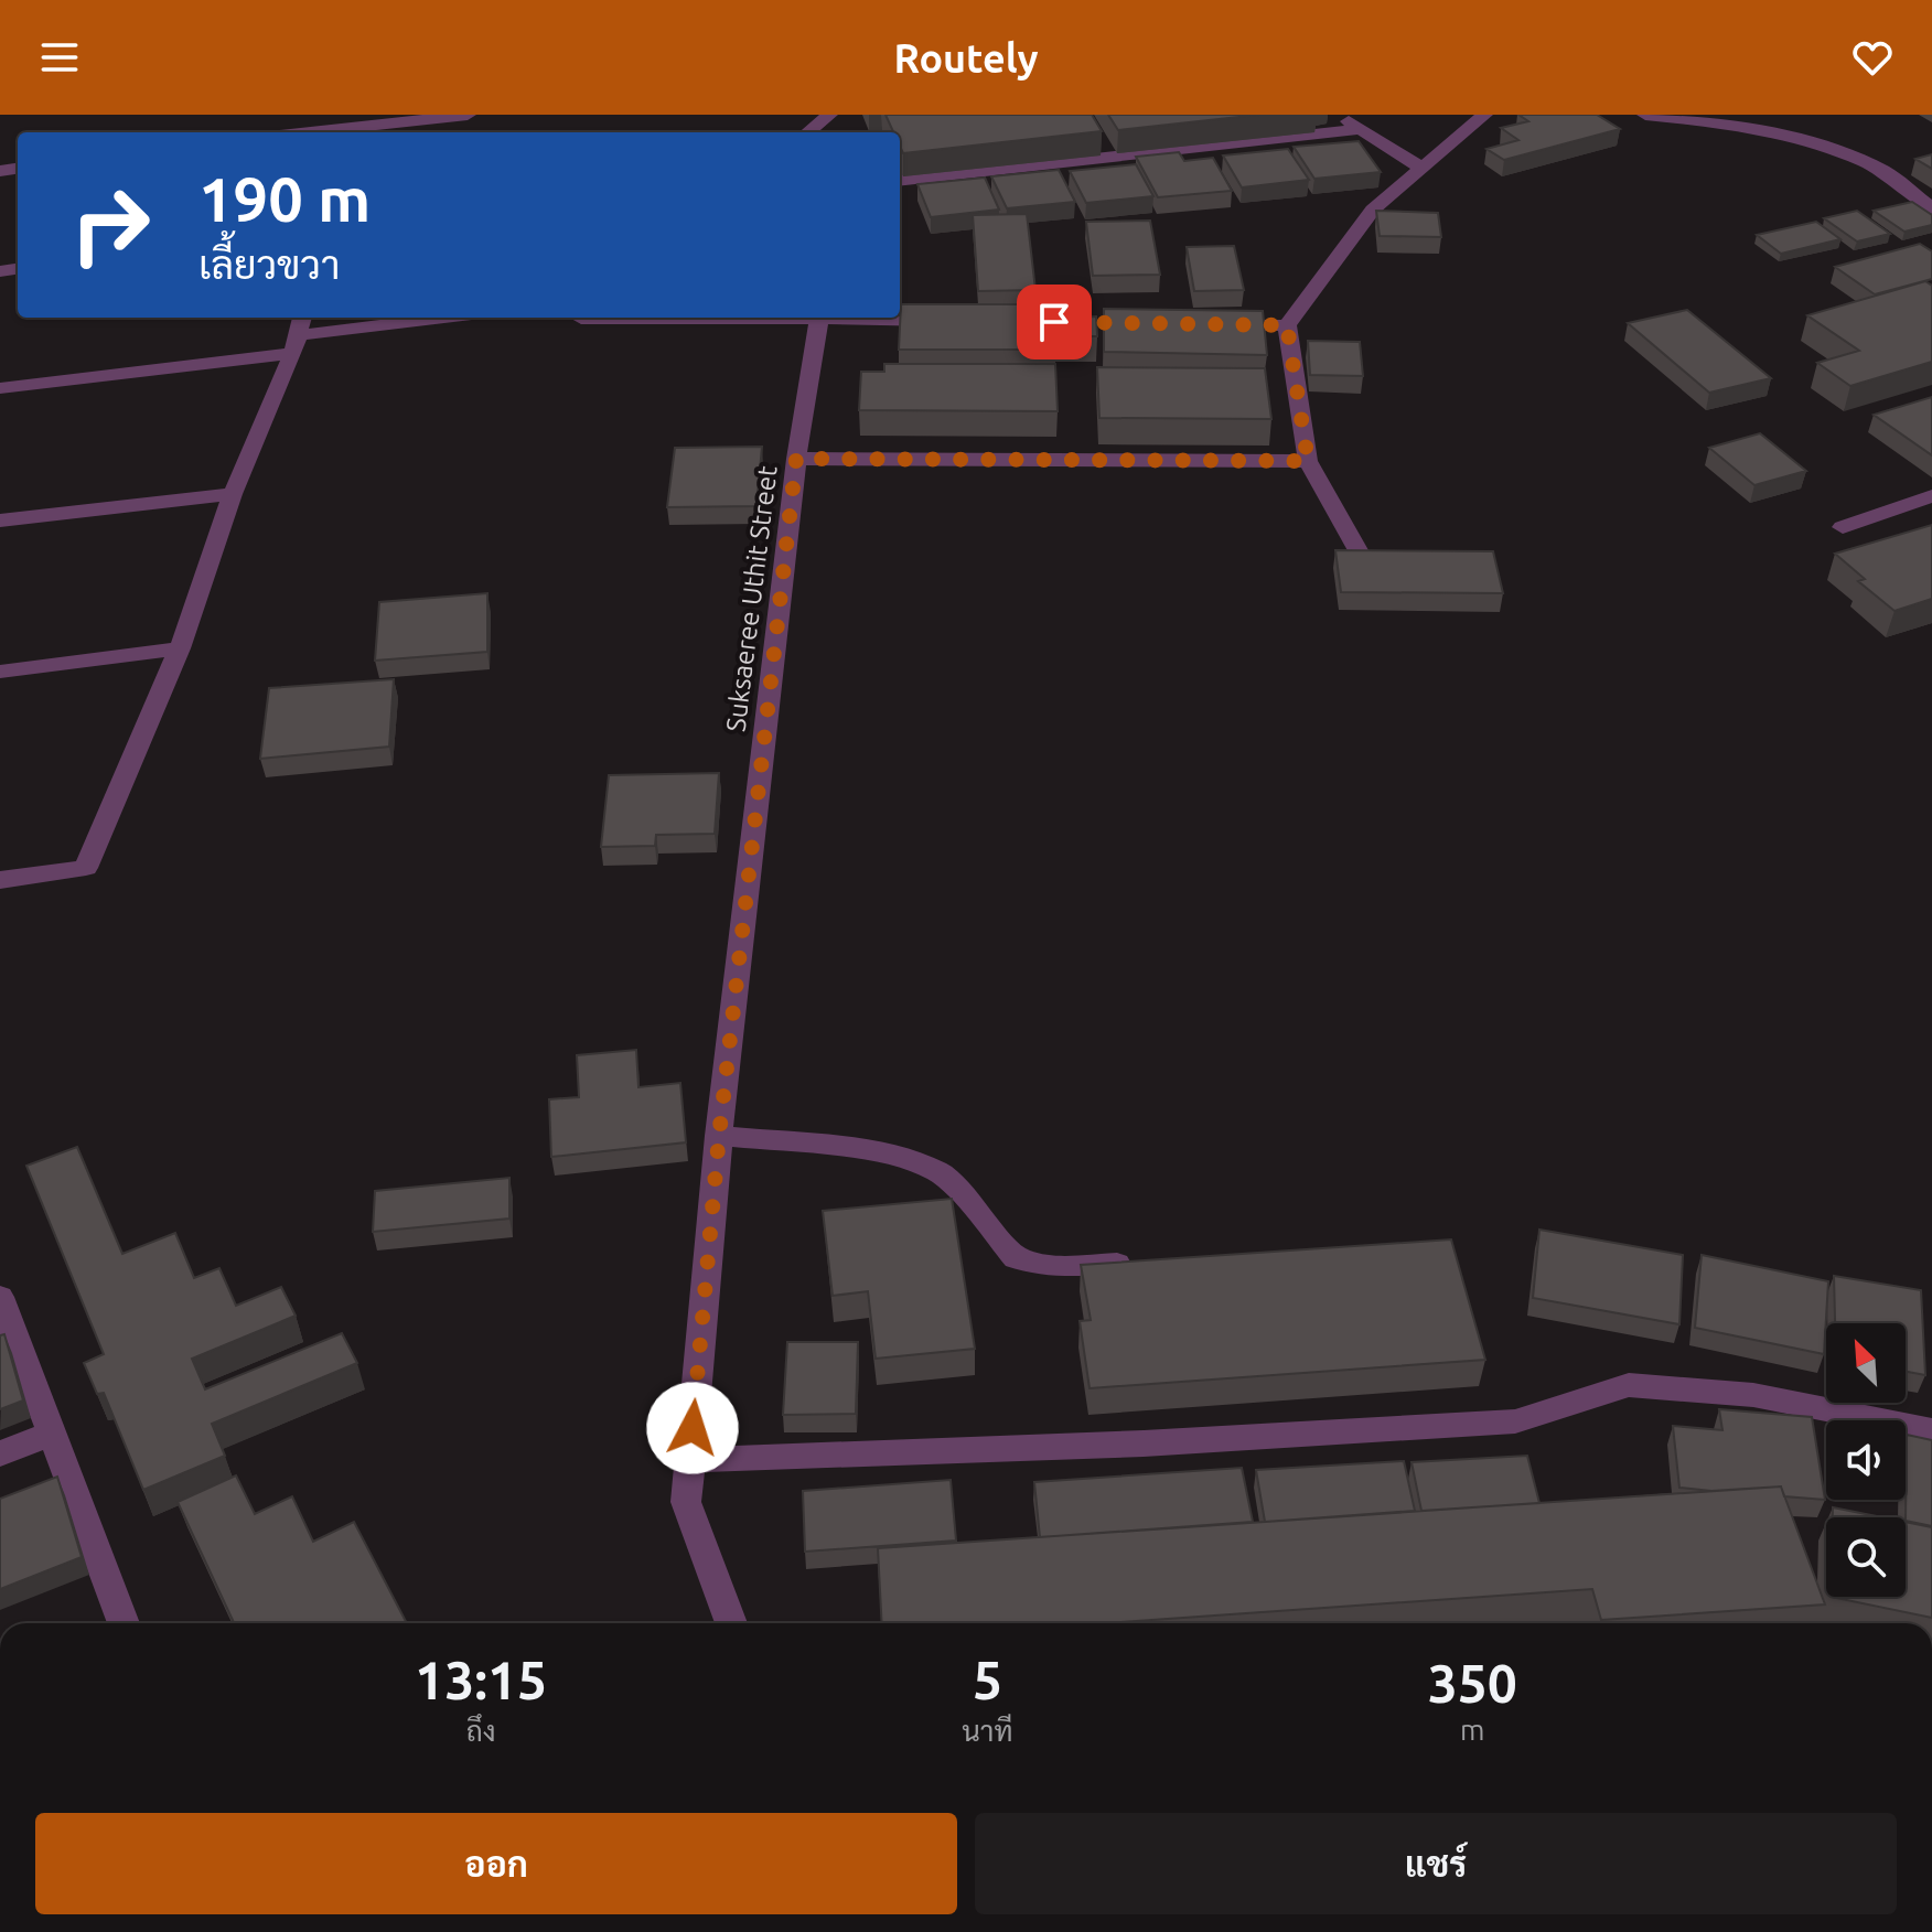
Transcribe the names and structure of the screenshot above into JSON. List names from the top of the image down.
{
  "streets": {
    "street": ["Suksaeree Uthit Street"]
  },
  "north": "top left",
  "page": {
    "header": "Routely",
    "turn": ["190 m", "เลี้ยวขวา"],
    "eta": [
      "13:15",
      "ถึง",
      "5",
      "นาที",
      "350",
      "m"
    ],
    "buttons": ["ออก", "แชร์"]
  }
}
